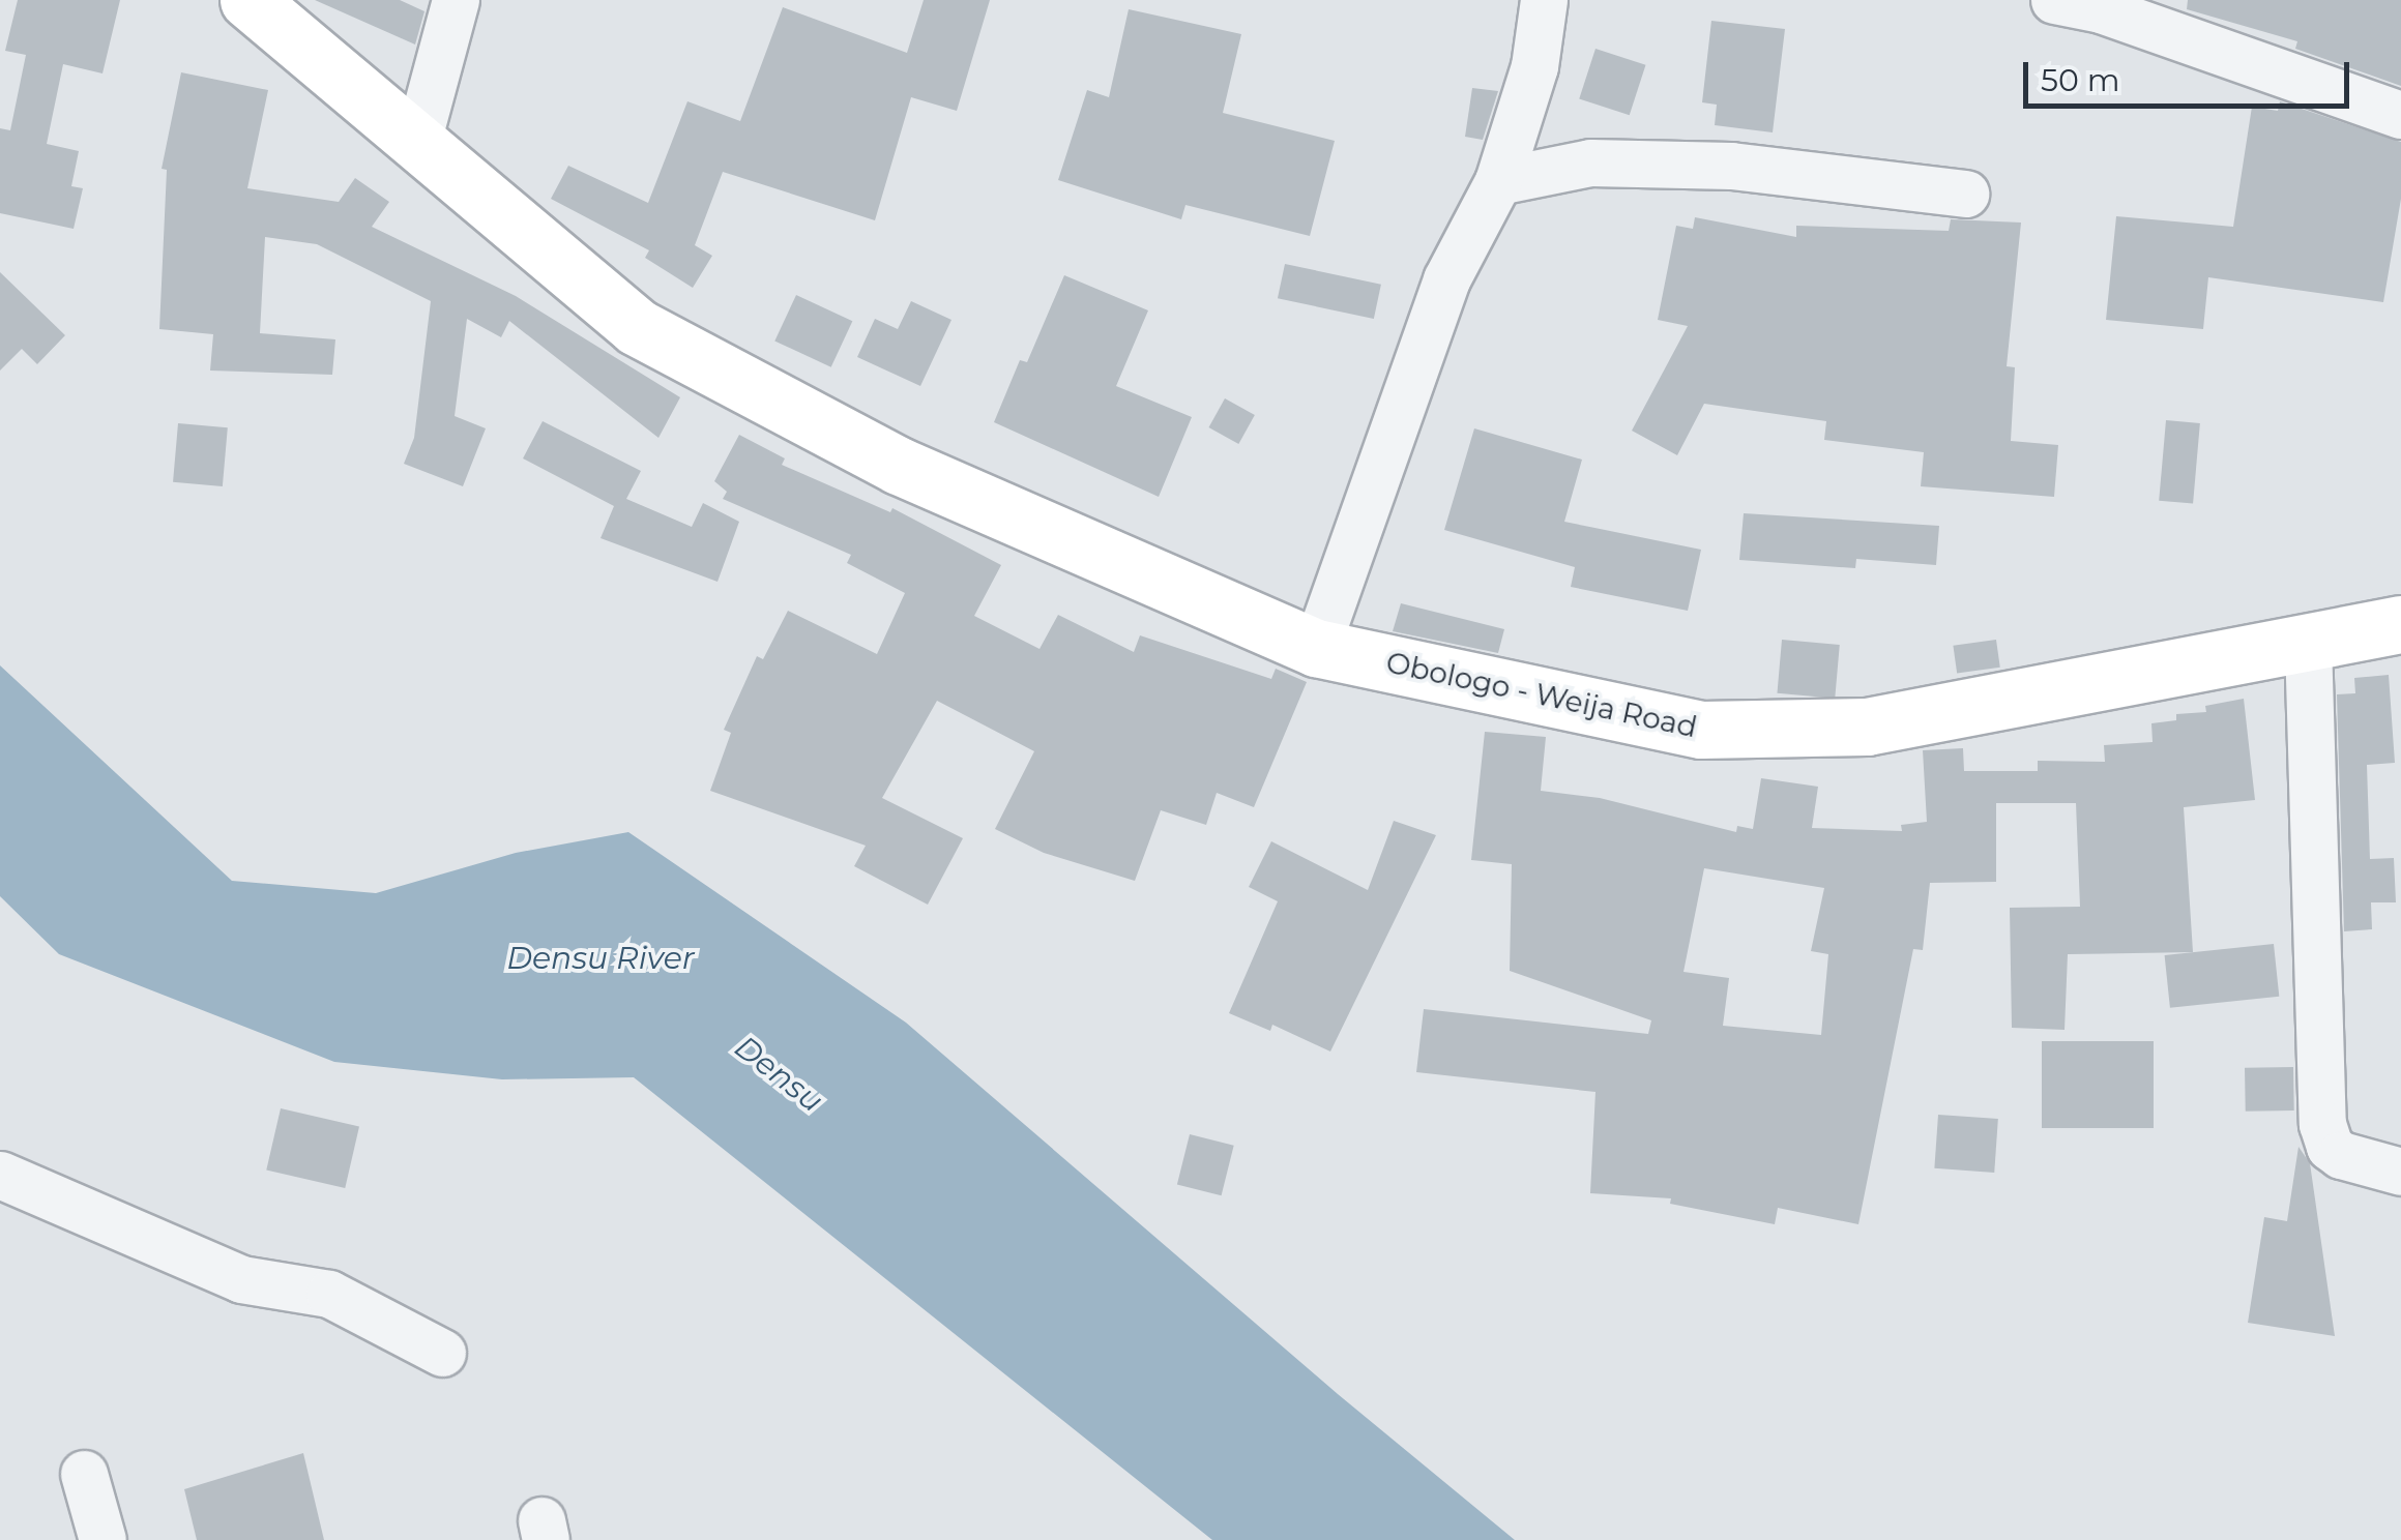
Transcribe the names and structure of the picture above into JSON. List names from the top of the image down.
{
  "streets": {
    "street": ["Obologo - Weija Road"]
  },
  "water": ["Densu River", "Densu"],
  "scale_bar": "50 m"
}
